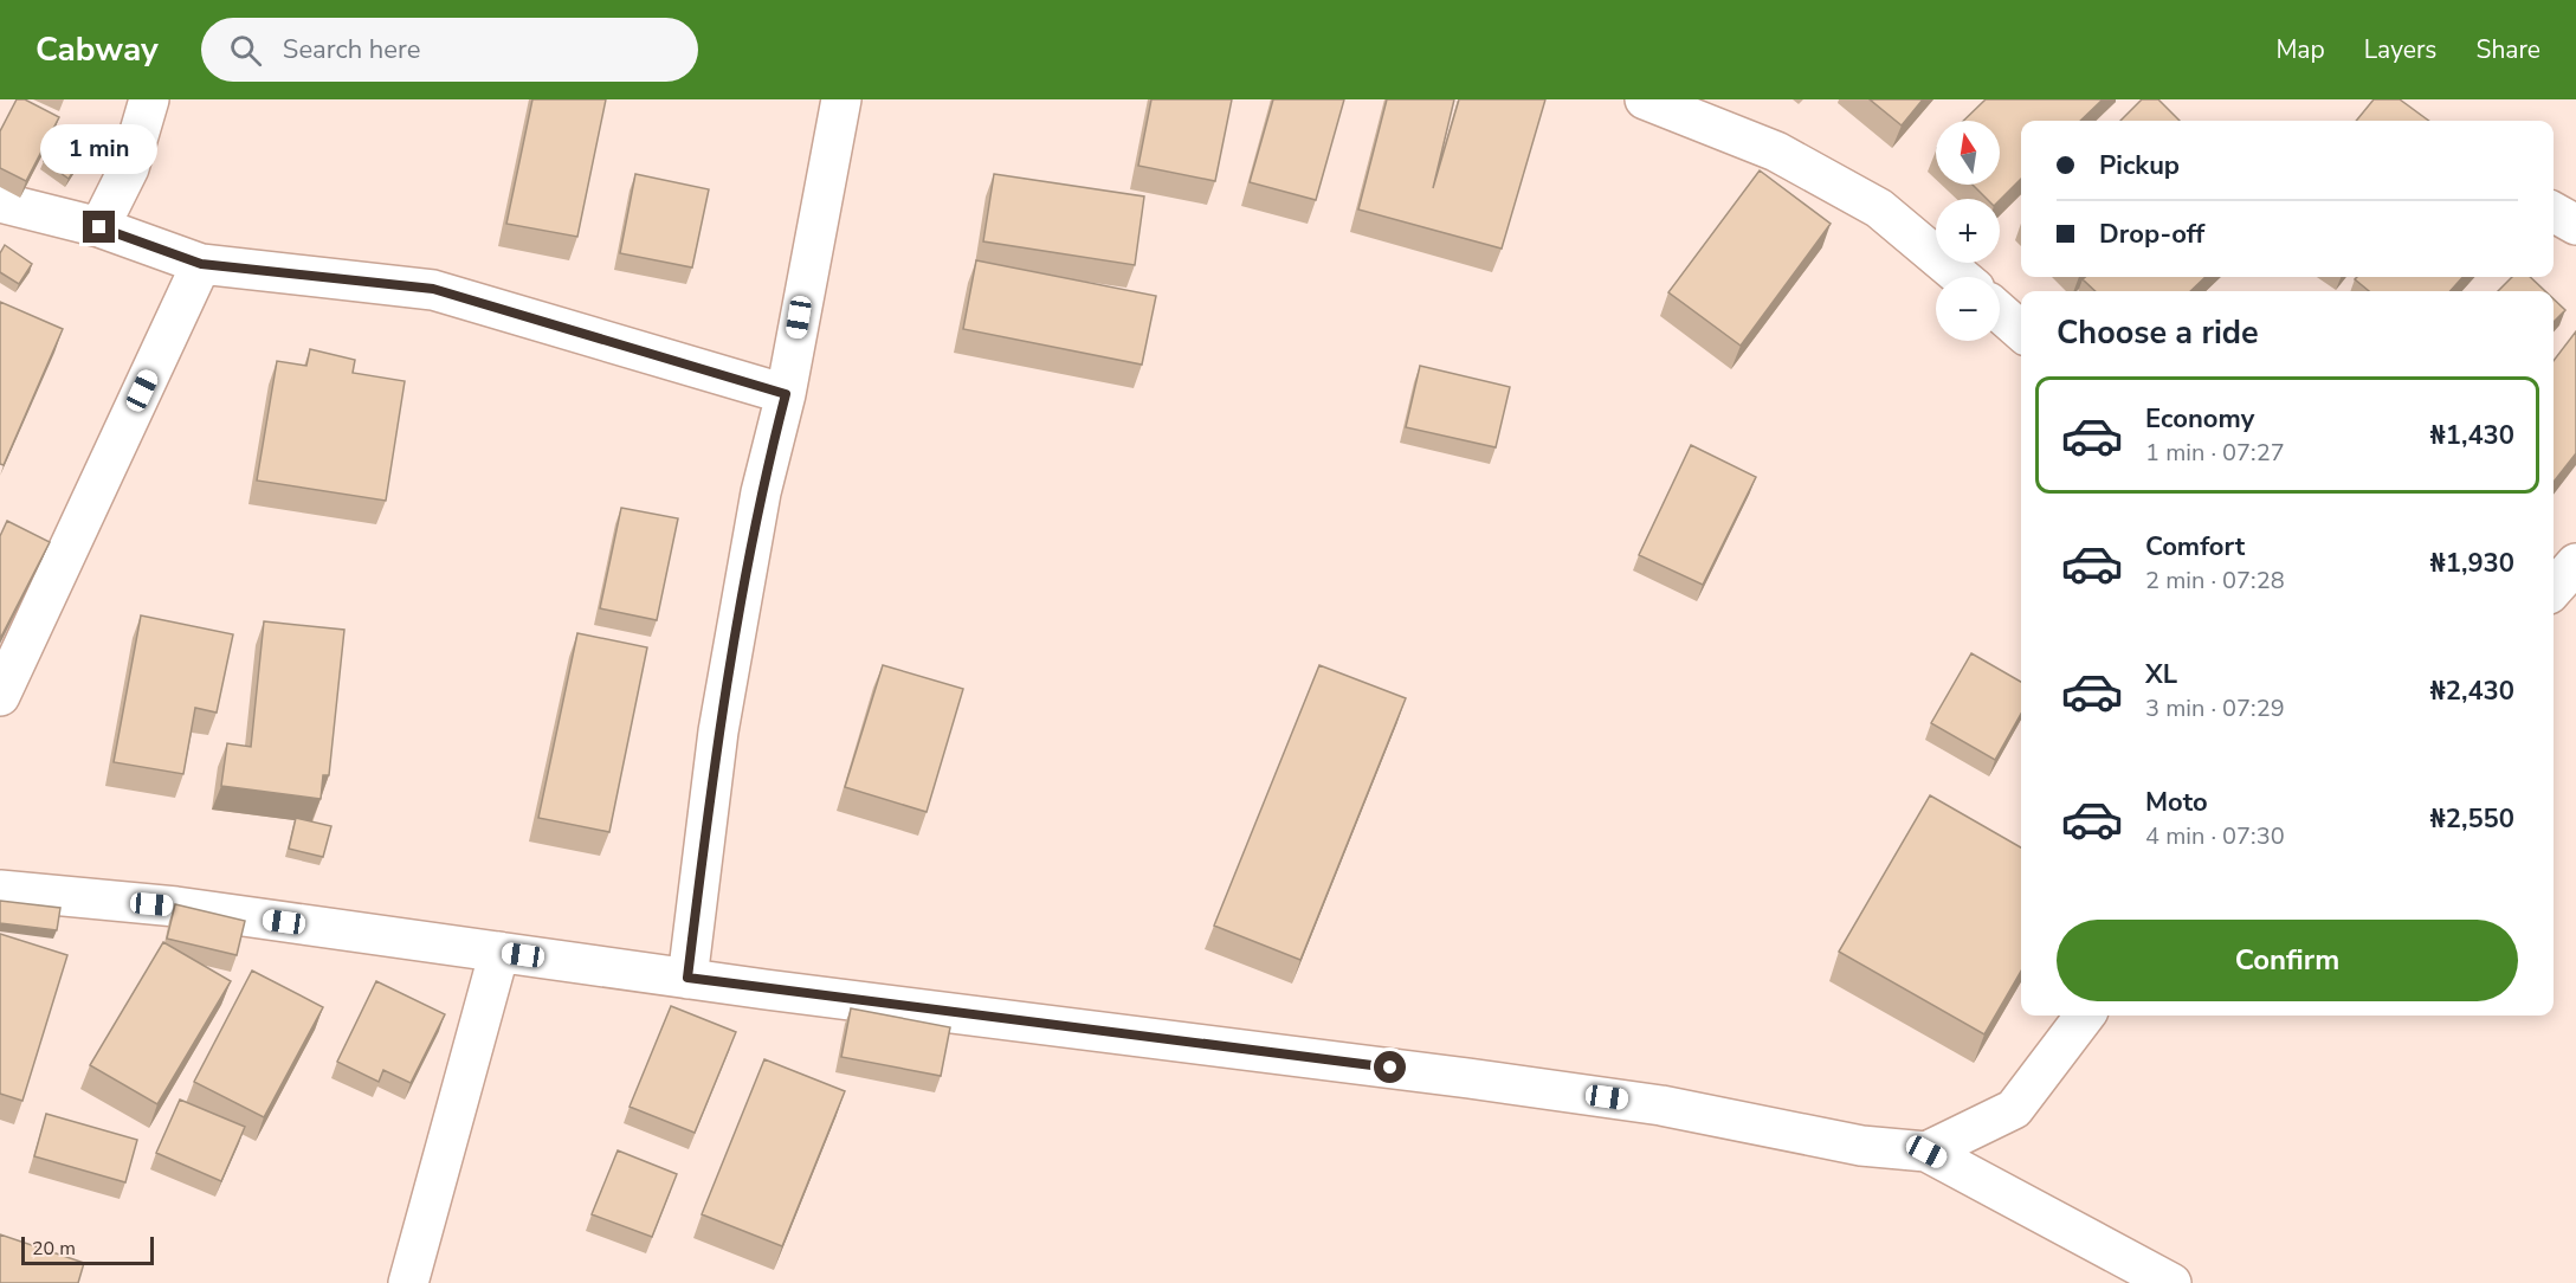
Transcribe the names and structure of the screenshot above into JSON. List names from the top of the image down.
{
  "scale_bar": "20 m",
  "north": "top",
  "page": {
    "header": "Cabway",
    "search": "Search here",
    "nav": ["Map", "Layers", "Share"],
    "map_buttons": ["+", "−"],
    "banner": ["Pickup", "Drop-off"],
    "bubble": "1 min",
    "heading": "Choose a ride",
    "list": [
      {
        "name": "Economy",
        "note": "1 min · 07:27",
        "value": "₦1,430"
      },
      {
        "name": "Comfort",
        "note": "2 min · 07:28",
        "value": "₦1,930"
      },
      {
        "name": "XL",
        "note": "3 min · 07:29",
        "value": "₦2,430"
      },
      {
        "name": "Moto",
        "note": "4 min · 07:30",
        "value": "₦2,550"
      }
    ],
    "buttons": "Confirm",
    "scale": "20 m"
  }
}
